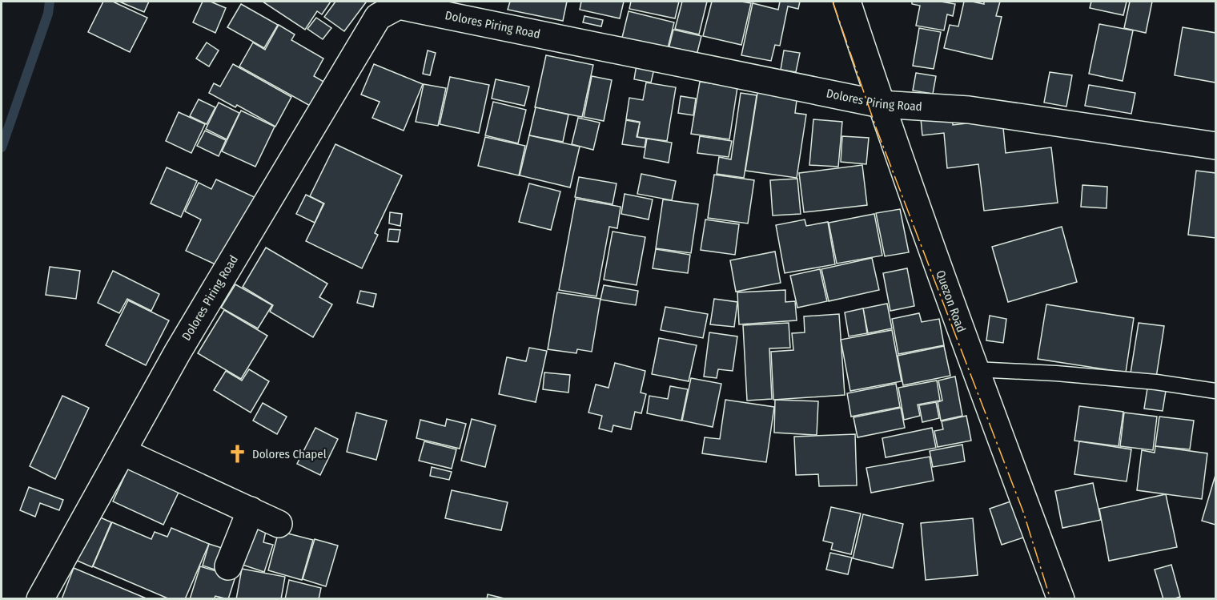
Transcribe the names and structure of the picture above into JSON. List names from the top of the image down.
{
  "streets": {
    "street": ["Dolores Piring Road", "Quezon Road"]
  },
  "crossings": [
    ["Dolores Piring Road", "Quezon Road"]
  ],
  "places": {
    "church": ["Dolores Chapel"]
  }
}
